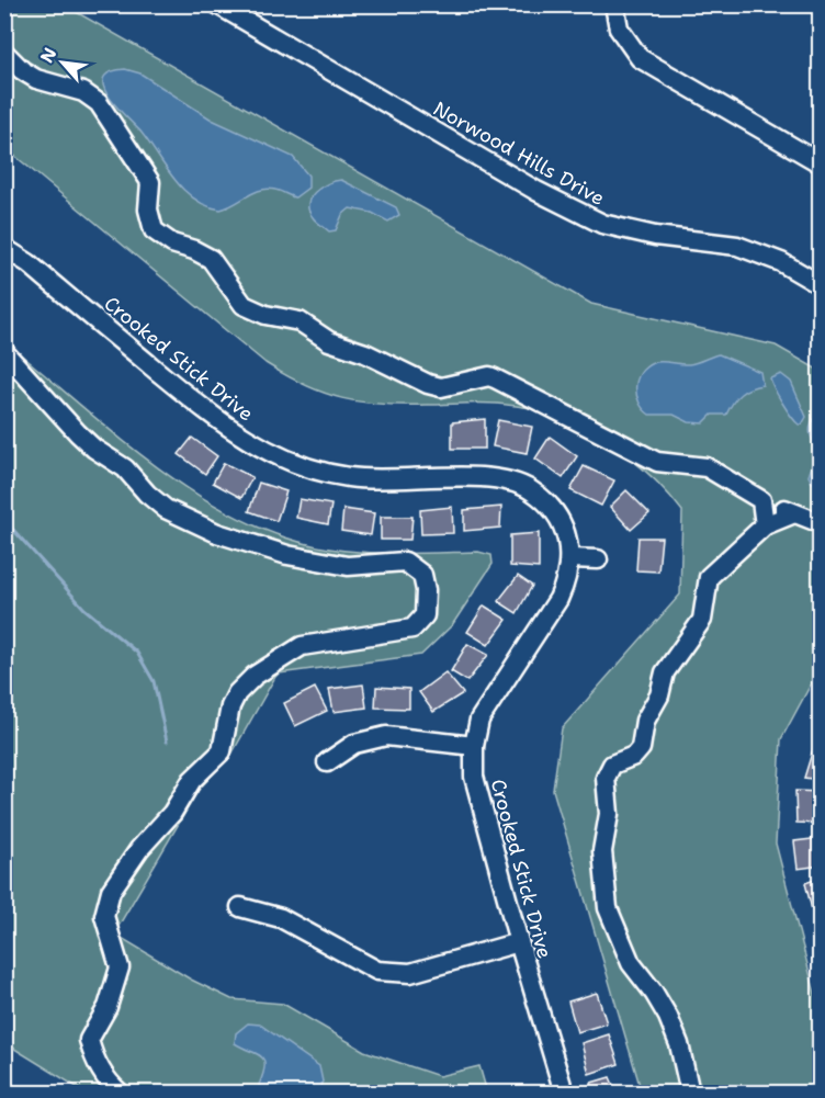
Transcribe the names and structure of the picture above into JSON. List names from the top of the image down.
{
  "streets": {
    "street": ["Norwood Hills Drive", "Crooked Stick Drive"]
  },
  "north": "top left"
}
